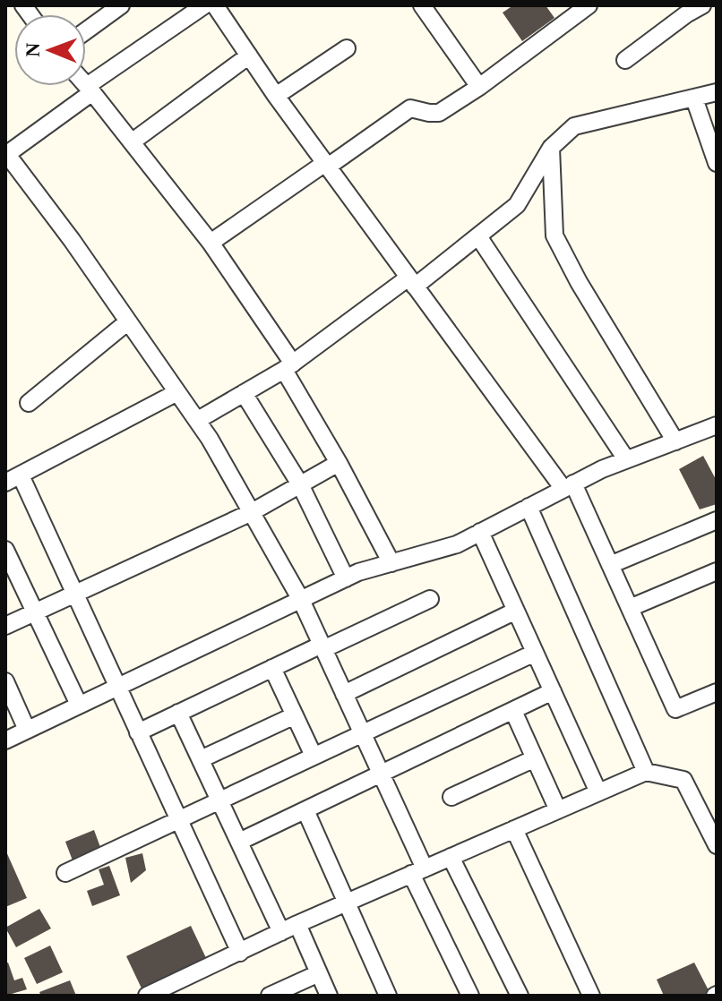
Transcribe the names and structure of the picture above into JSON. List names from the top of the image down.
{
  "north": "left"
}
